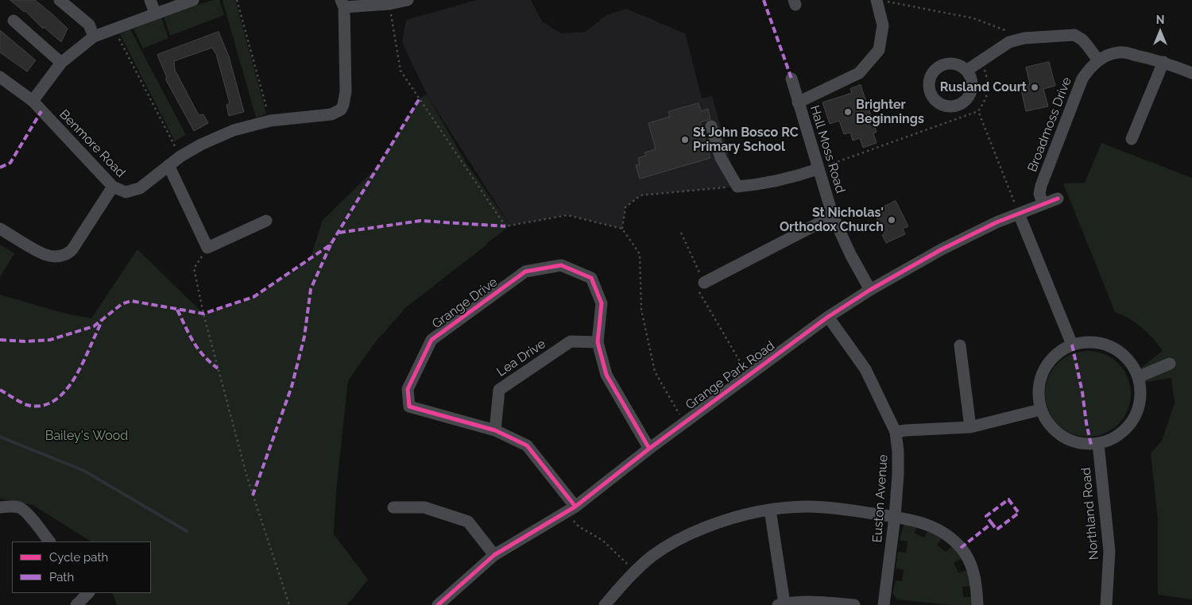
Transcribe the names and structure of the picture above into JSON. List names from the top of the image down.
{
  "streets": {
    "street": [
      "Broadmoss Drive",
      "Benmore Road",
      "Hall Moss Road",
      "Grange Drive",
      "Lea Drive",
      "Grange Park Road",
      "Euston Avenue",
      "Northland Road"
    ]
  },
  "crossings": [
    ["Broadmoss Drive", "Grange Park Road"],
    ["Hall Moss Road", "Grange Park Road"],
    ["Grange Drive", "Lea Drive"],
    ["Grange Drive", "Grange Park Road"],
    ["Grange Park Road", "Euston Avenue"]
  ],
  "parks": ["Bailey's Wood"],
  "places": [
    "Rusland Court",
    "Brighter Beginnings",
    "St John Bosco RC Primary School",
    "St Nicholas' Orthodox Church"
  ],
  "legend": ["Cycle path", "Path"],
  "north": "top"
}
